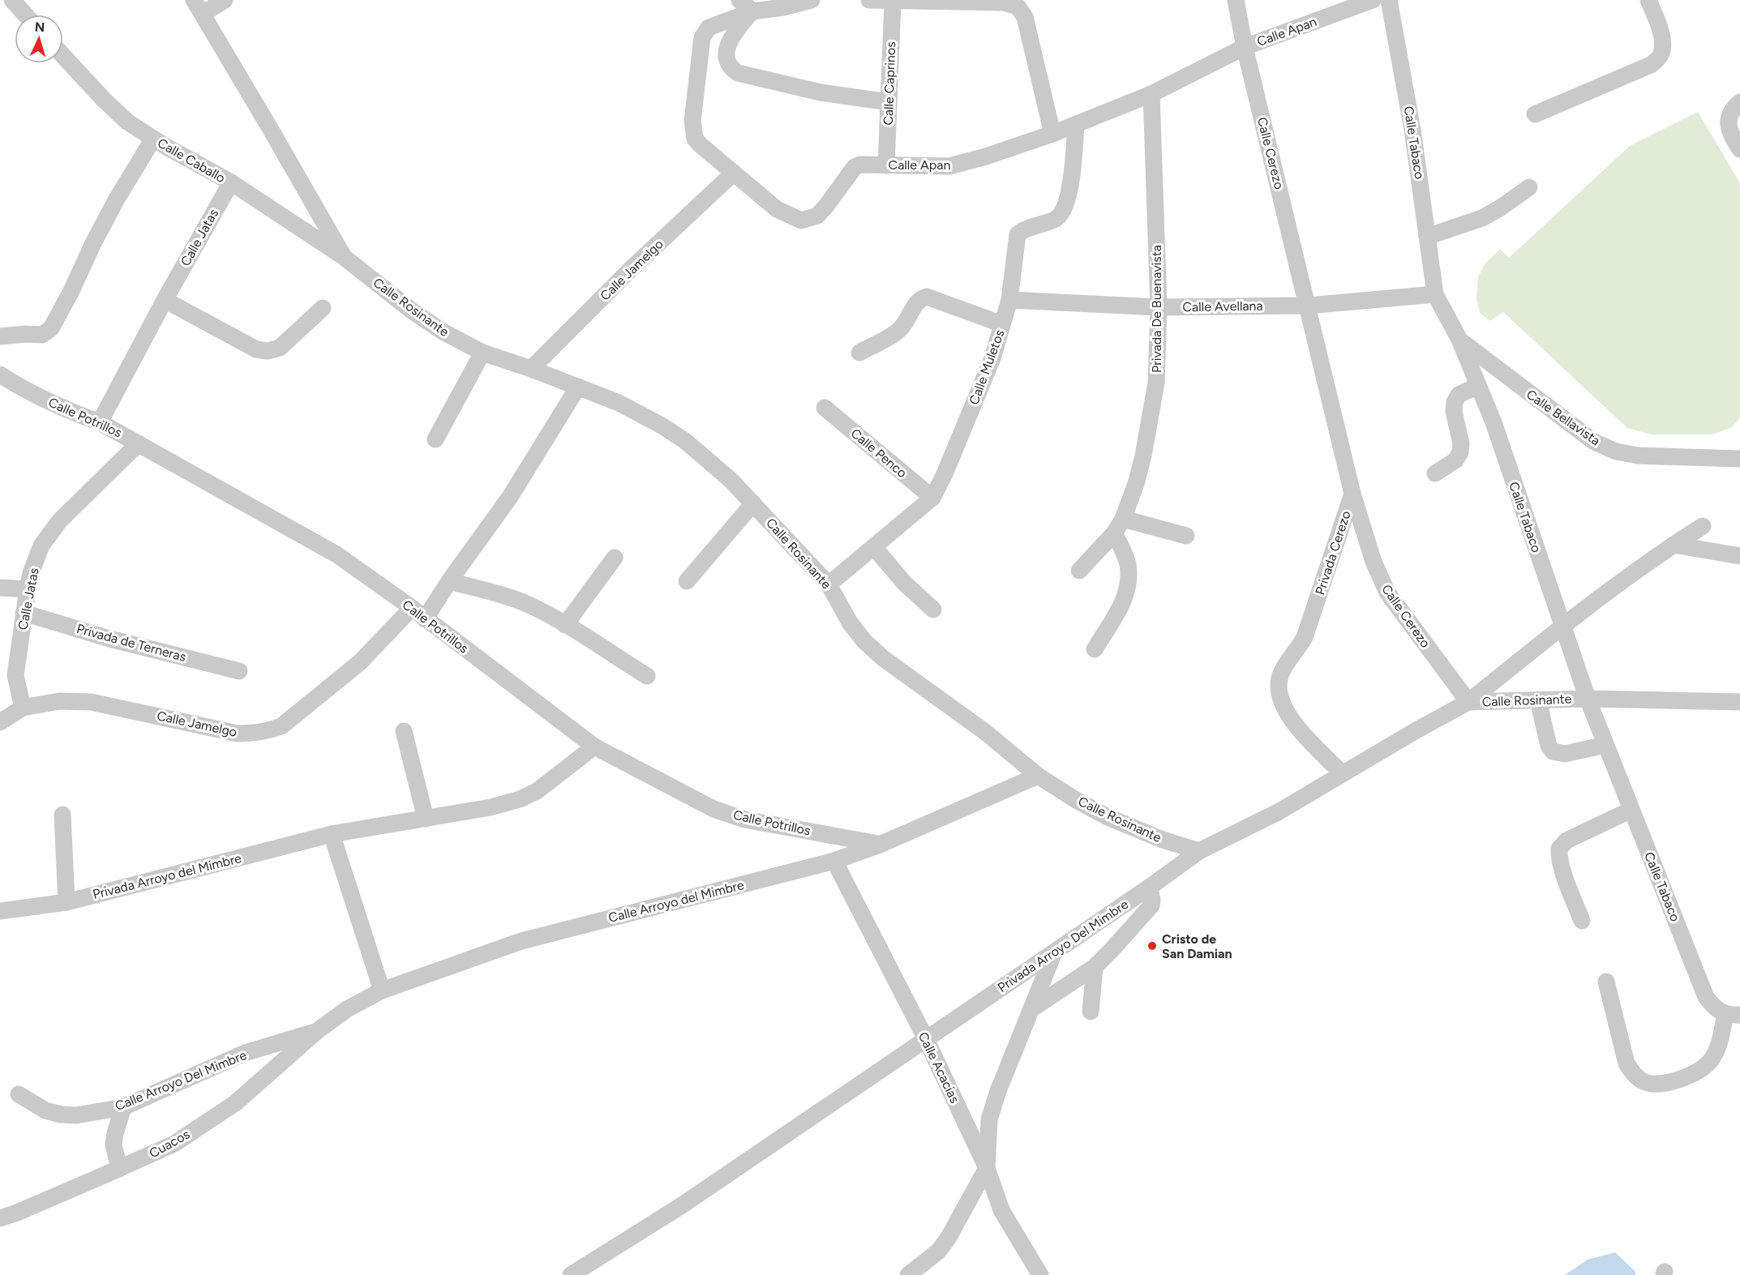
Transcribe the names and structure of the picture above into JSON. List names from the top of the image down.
{
  "streets": {
    "street": [
      "Calle Apan",
      "Calle Caprinos",
      "Calle Tabaco",
      "Calle Cerezo",
      "Calle Caballo",
      "Calle Jatas",
      "Calle Jamelgo",
      "Calle Avellana",
      "Calle Rosinante",
      "Privada De Buenavista",
      "Calle Muletos",
      "Calle Potrillos",
      "Calle Bellavista",
      "Calle Penco",
      "Privada Cerezo",
      "Privada de Terneras",
      "Privada Arroyo del Mimbre",
      "Calle Arroyo del Mimbre",
      "Privada Arroyo Del Mimbre",
      "Calle Acacias",
      "Calle Arroyo Del Mimbre",
      "Cuacos"
    ]
  },
  "crossings": [
    ["Calle Apan", "Calle Caprinos"],
    ["Calle Apan", "Calle Cerezo"],
    ["Calle Apan", "Calle Jamelgo"],
    ["Calle Apan", "Privada De Buenavista"],
    ["Calle Apan", "Calle Muletos"],
    ["Calle Tabaco", "Calle Avellana"],
    ["Calle Tabaco", "Calle Rosinante"],
    ["Calle Tabaco", "Calle Bellavista"],
    ["Calle Cerezo", "Calle Avellana"],
    ["Calle Cerezo", "Calle Rosinante"],
    ["Calle Cerezo", "Privada Cerezo"],
    ["Calle Caballo", "Calle Jatas"],
    ["Calle Caballo", "Calle Rosinante"],
    ["Calle Jatas", "Calle Jamelgo"],
    ["Calle Jatas", "Calle Potrillos"],
    ["Calle Jatas", "Privada de Terneras"],
    ["Calle Jamelgo", "Calle Rosinante"],
    ["Calle Jamelgo", "Calle Potrillos"],
    ["Calle Avellana", "Privada De Buenavista"],
    ["Calle Avellana", "Calle Muletos"],
    ["Calle Avellana", "Privada Cerezo"],
    ["Calle Rosinante", "Calle Muletos"],
    ["Calle Rosinante", "Privada Cerezo"],
    ["Calle Rosinante", "Calle Arroyo del Mimbre"],
    ["Calle Rosinante", "Privada Arroyo Del Mimbre"],
    ["Calle Muletos", "Calle Penco"],
    ["Calle Potrillos", "Privada Arroyo del Mimbre"],
    ["Calle Potrillos", "Calle Arroyo del Mimbre"],
    ["Calle Arroyo del Mimbre", "Calle Acacias"],
    ["Calle Arroyo del Mimbre", "Calle Arroyo Del Mimbre"],
    ["Calle Arroyo del Mimbre", "Cuacos"],
    ["Privada Arroyo Del Mimbre", "Calle Acacias"],
    ["Calle Arroyo Del Mimbre", "Cuacos"]
  ],
  "places": ["Cristo de San Damian"],
  "north": "top"
}
